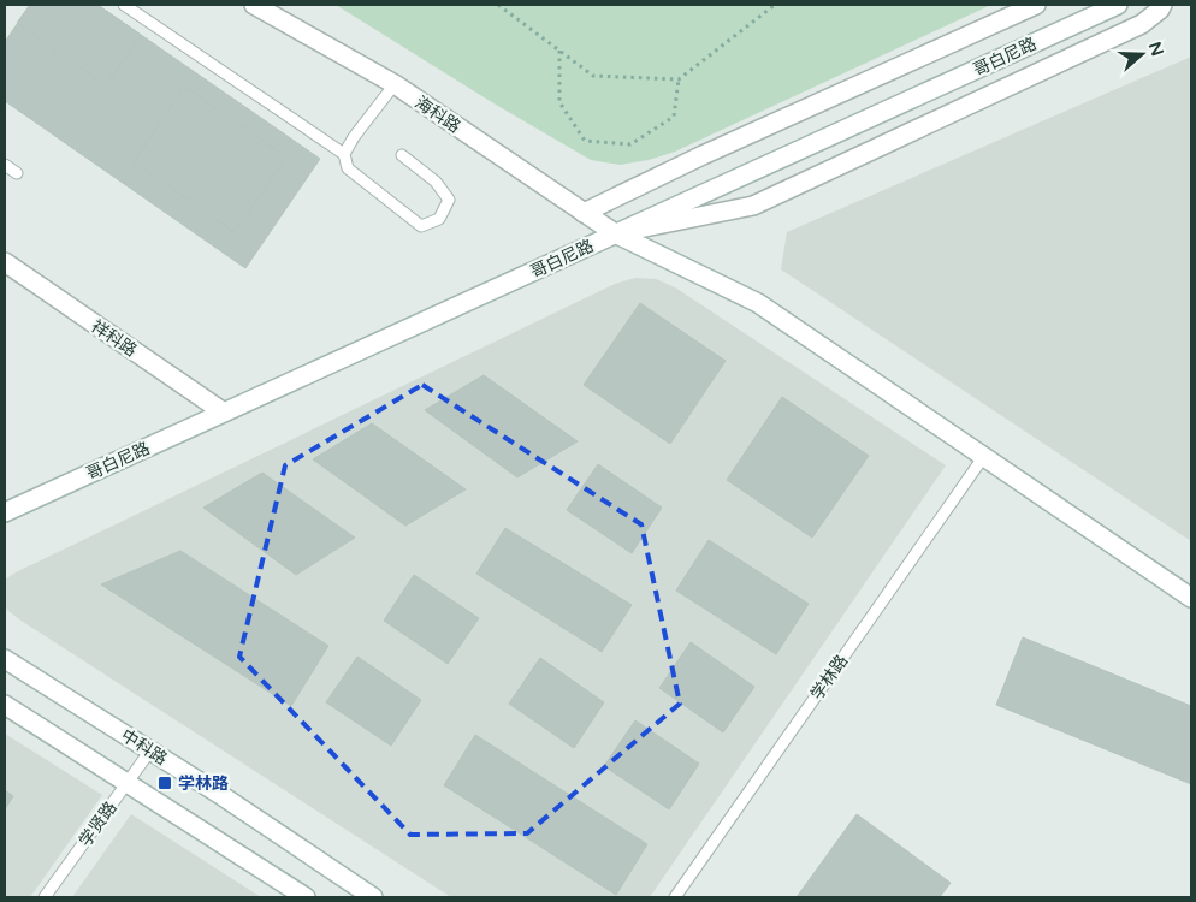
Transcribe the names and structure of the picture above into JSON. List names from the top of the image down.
{
  "streets": {
    "street": [
      "哥白尼路",
      "海科路",
      "祥科路",
      "中科路"
    ],
    "lane": ["学林路", "学贤路"]
  },
  "crossings": [
    ["哥白尼路", "海科路"],
    ["哥白尼路", "祥科路"],
    ["海科路", "学林路"],
    ["中科路", "学贤路"]
  ],
  "places": {
    "transit": ["学林路"]
  },
  "north": "right"
}
